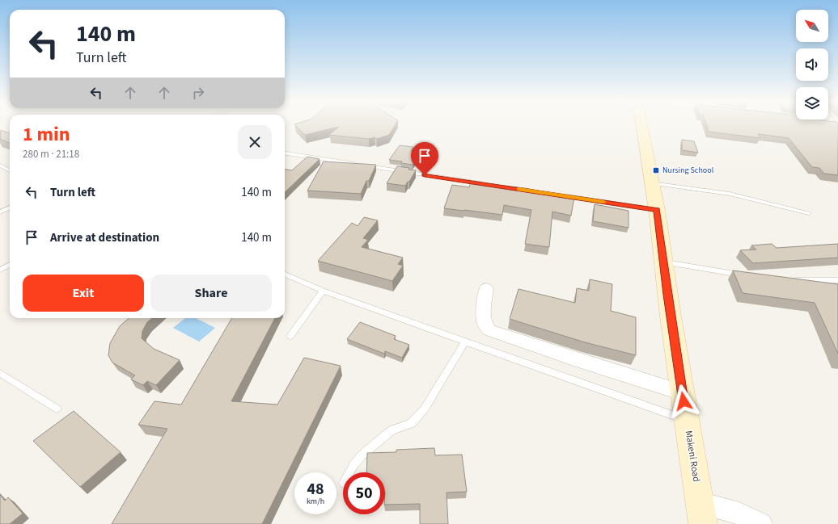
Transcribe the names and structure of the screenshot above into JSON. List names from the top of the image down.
{
  "streets": {
    "main road": ["Makeni Road"]
  },
  "places": {
    "transit": ["Nursing School"]
  },
  "north": "top left",
  "page": {
    "turn": ["140 m", "Turn left"],
    "heading": ["1 min", "280 m · 21:18"],
    "list": [
      {
        "name": "Turn left",
        "value": "140 m"
      },
      {
        "name": "Arrive at destination",
        "value": "140 m"
      }
    ],
    "buttons": ["Exit", "Share"],
    "speed": "48 km/h",
    "limit": "50"
  }
}
